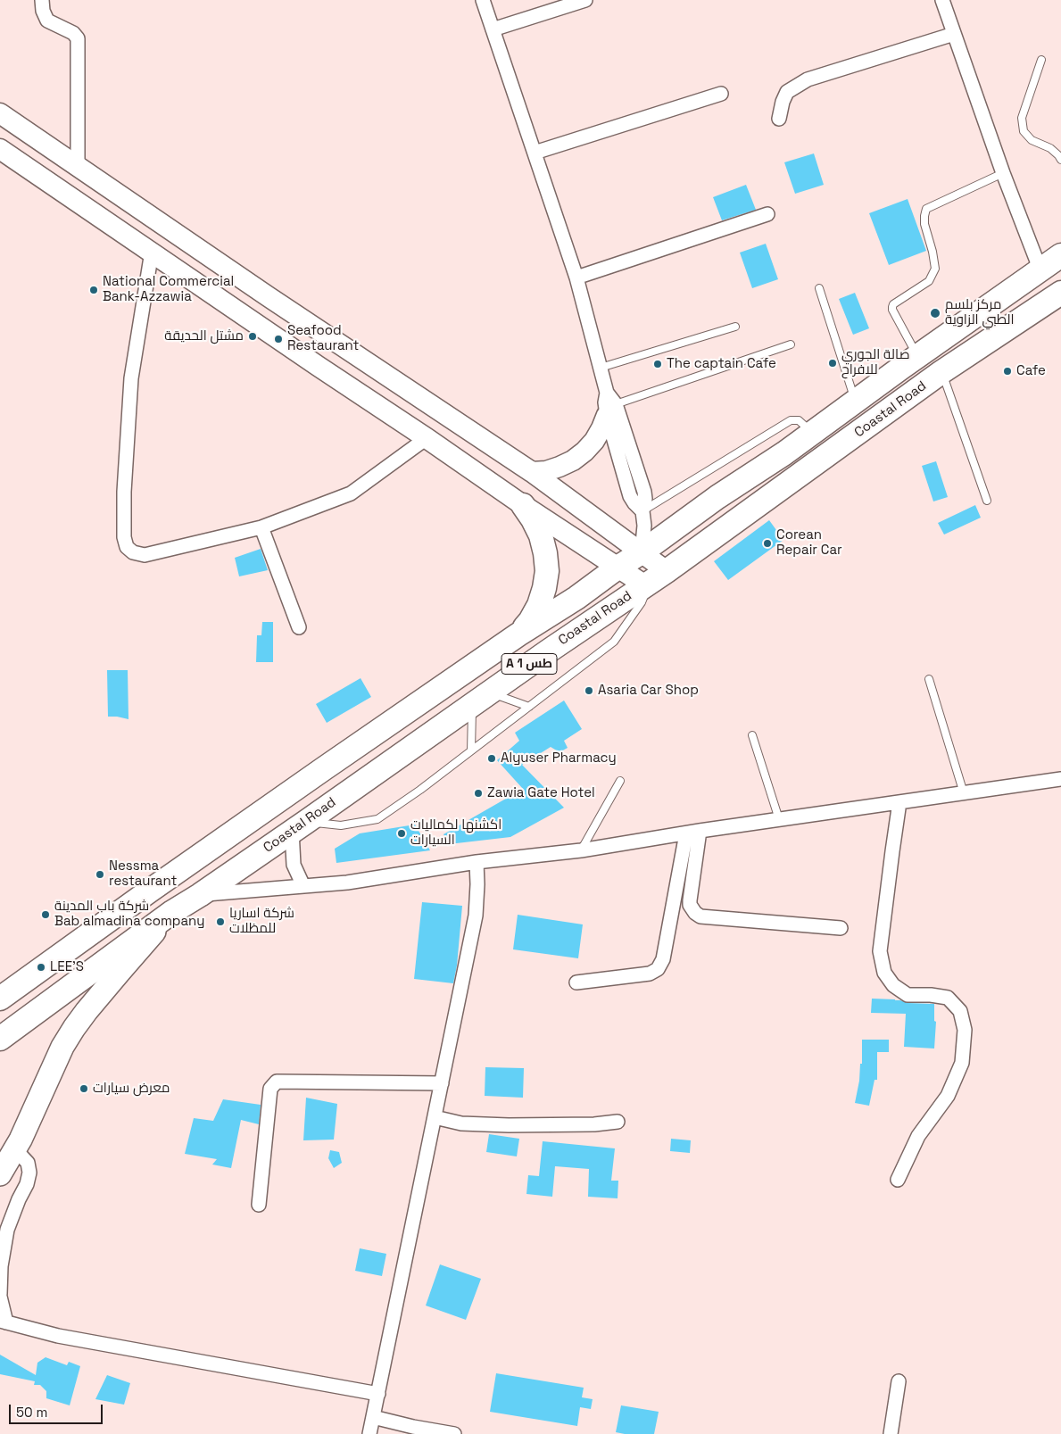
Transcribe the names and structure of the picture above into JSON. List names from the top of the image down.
{
  "streets": {
    "highway": ["Coastal Road", "A 1 طس"]
  },
  "places": [
    "National Commercial Bank-Azzawia",
    "مركز بلسم الطبي الزاوية",
    "مشتل الحديقة",
    "Seafood Restaurant",
    "صالة الجوري للافراح",
    "The captain Cafe",
    "Cafe",
    "Corean Repair Car",
    "Asaria Car Shop",
    "Alyuser Pharmacy",
    "Zawia Gate Hotel",
    "اكشنها لكماليات السيارات",
    "Nessma restaurant",
    "شركة باب المدينة Bab almadina company",
    "شركة اساريا للمظلات",
    "LEE'S",
    "معرض سيارات"
  ],
  "scale_bar": "50 m"
}
